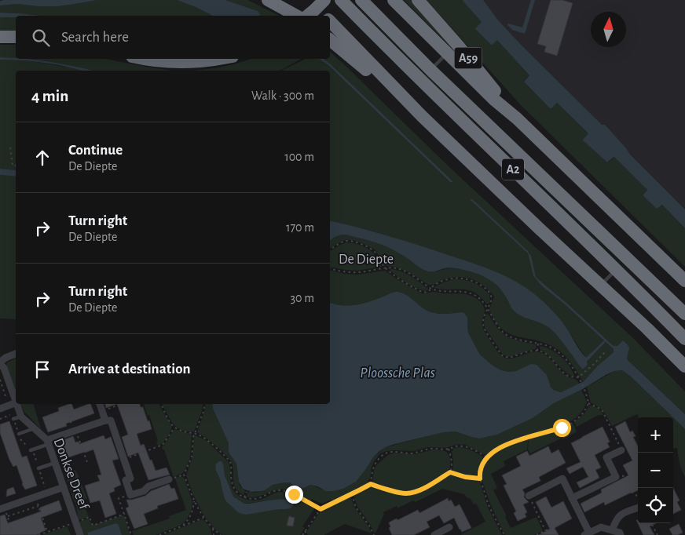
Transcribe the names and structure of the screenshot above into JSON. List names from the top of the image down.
{
  "streets": {
    "highway": ["A59", "A2"],
    "street": ["Donkse Dreef"],
    "path": ["De Diepte"]
  },
  "water": ["Ploossche Plas"],
  "north": "top",
  "page": {
    "search": "Search here",
    "heading": ["4 min", "Walk · 300 m"],
    "list": [
      ["Continue", "De Diepte", "100 m"],
      ["Turn right", "De Diepte", "170 m"],
      ["Turn right", "De Diepte", "30 m"],
      "Arrive at destination"
    ],
    "map_buttons": ["+", "−"]
  }
}
